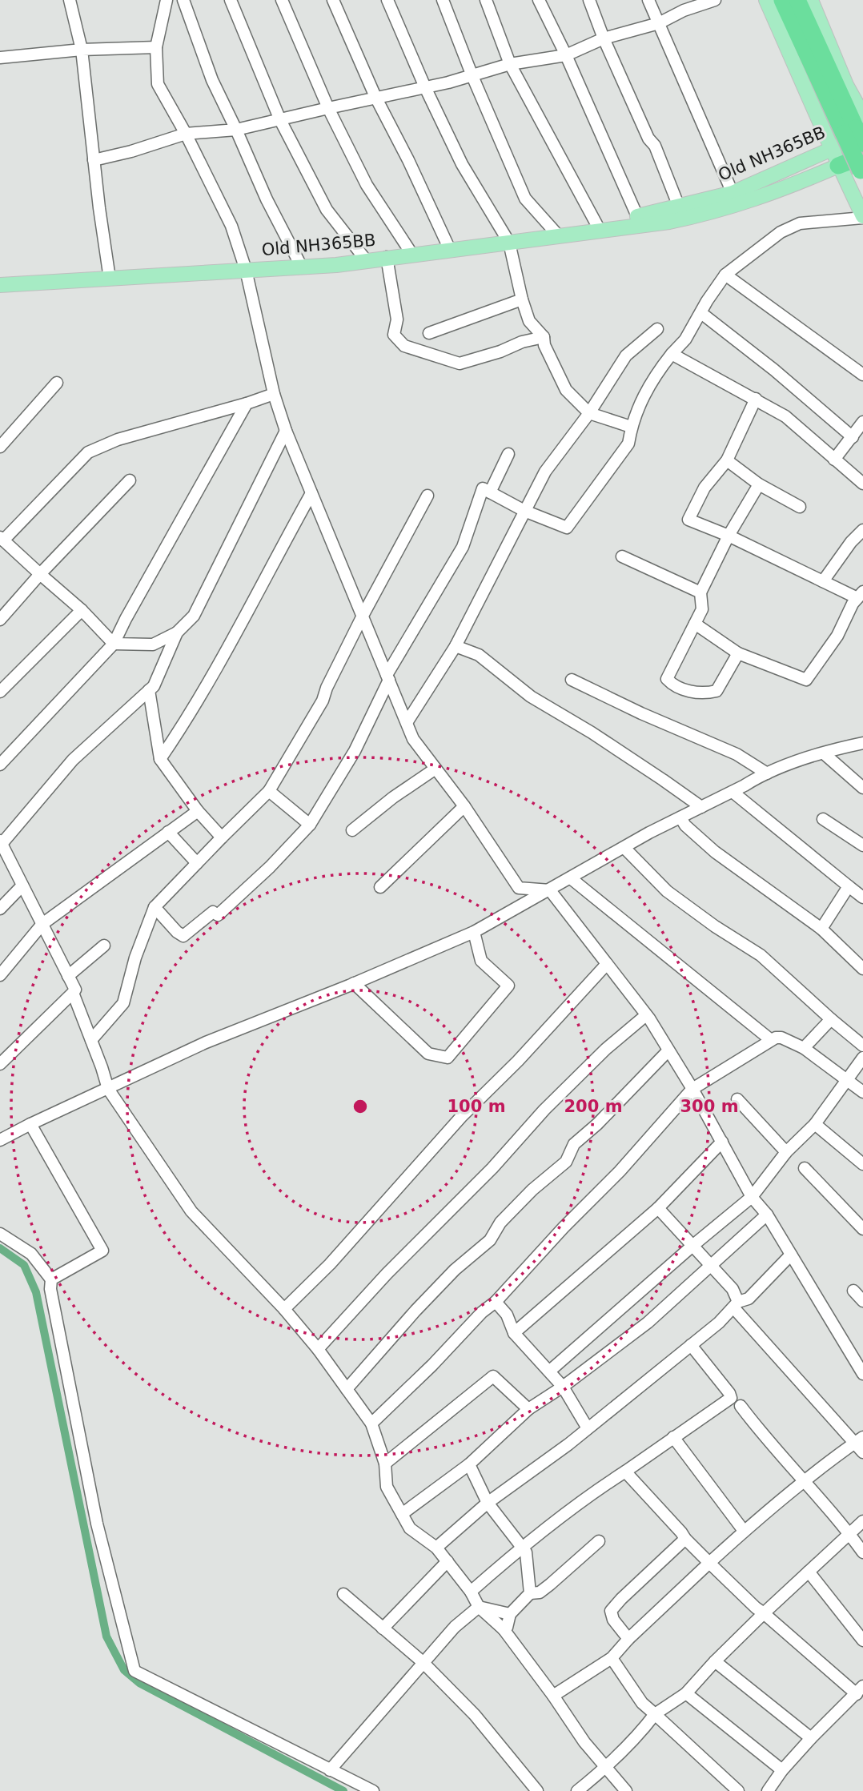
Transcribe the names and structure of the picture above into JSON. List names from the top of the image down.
{
  "streets": {
    "main road": ["Old NH365BB"]
  },
  "rings": ["100 m", "200 m", "300 m"]
}
